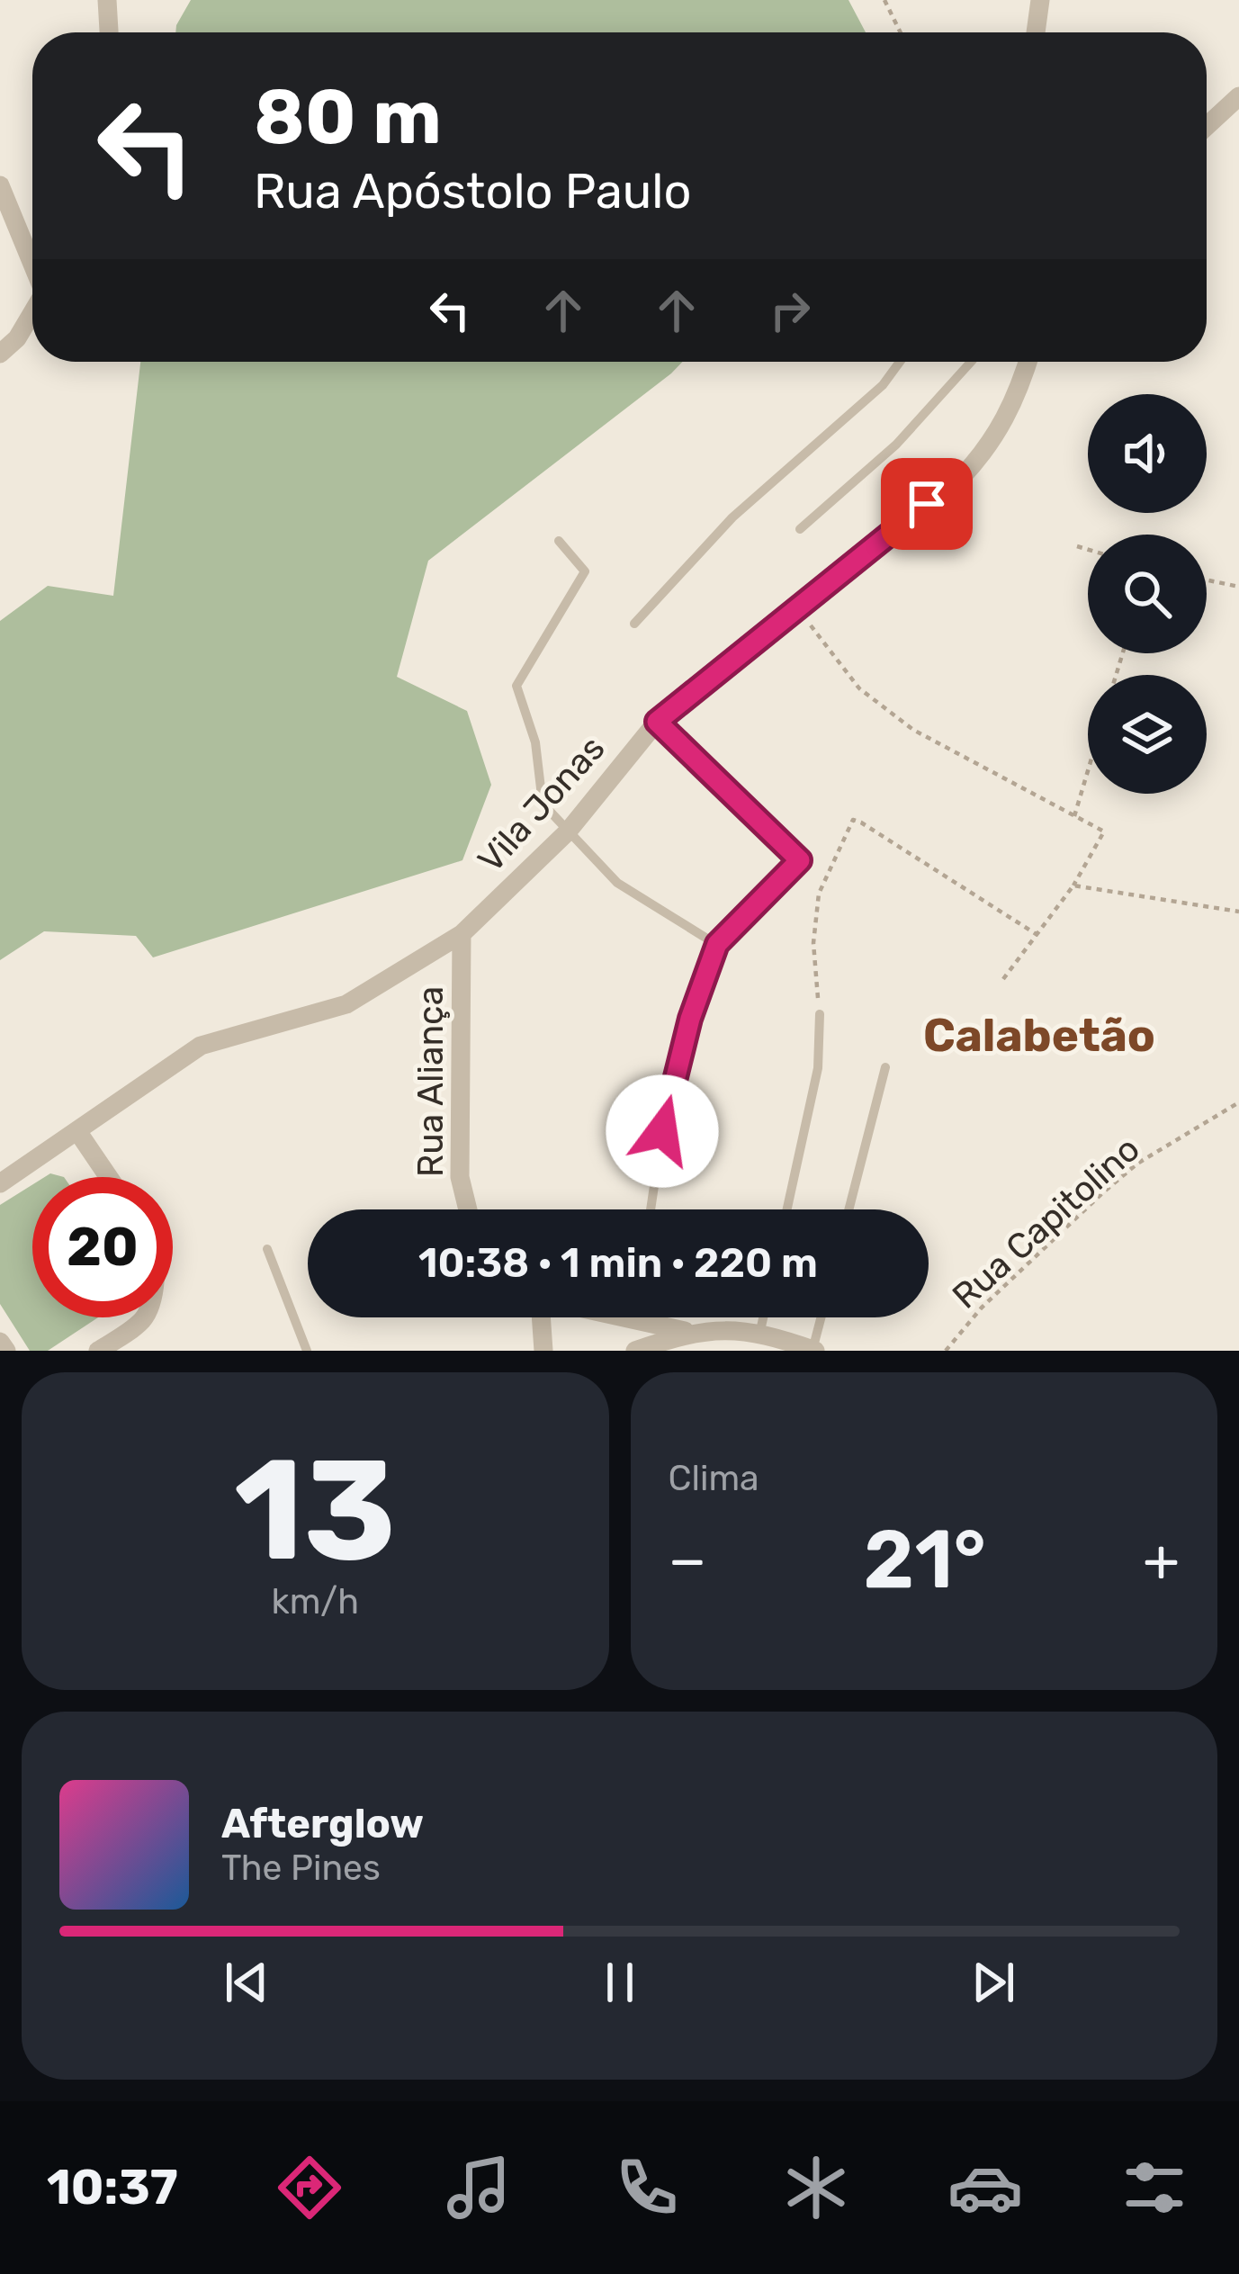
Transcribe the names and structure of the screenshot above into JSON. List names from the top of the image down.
{
  "streets": {
    "street": ["Vila Jonas", "Rua Aliança"],
    "path": ["Rua Capitolino"]
  },
  "crossings": [
    ["Vila Jonas", "Rua Aliança"]
  ],
  "districts": ["Calabetão"],
  "page": {
    "turn": ["80 m", "Rua Apóstolo Paulo"],
    "limit": "20",
    "trip": "10:38 · 1 min · 220 m",
    "tile": [
      ["13", "km/h"],
      "Clima"
    ],
    "heat": ["−", "21°", "+"],
    "song": ["Afterglow", "The Pines"],
    "tabs": "10:37"
  }
}
